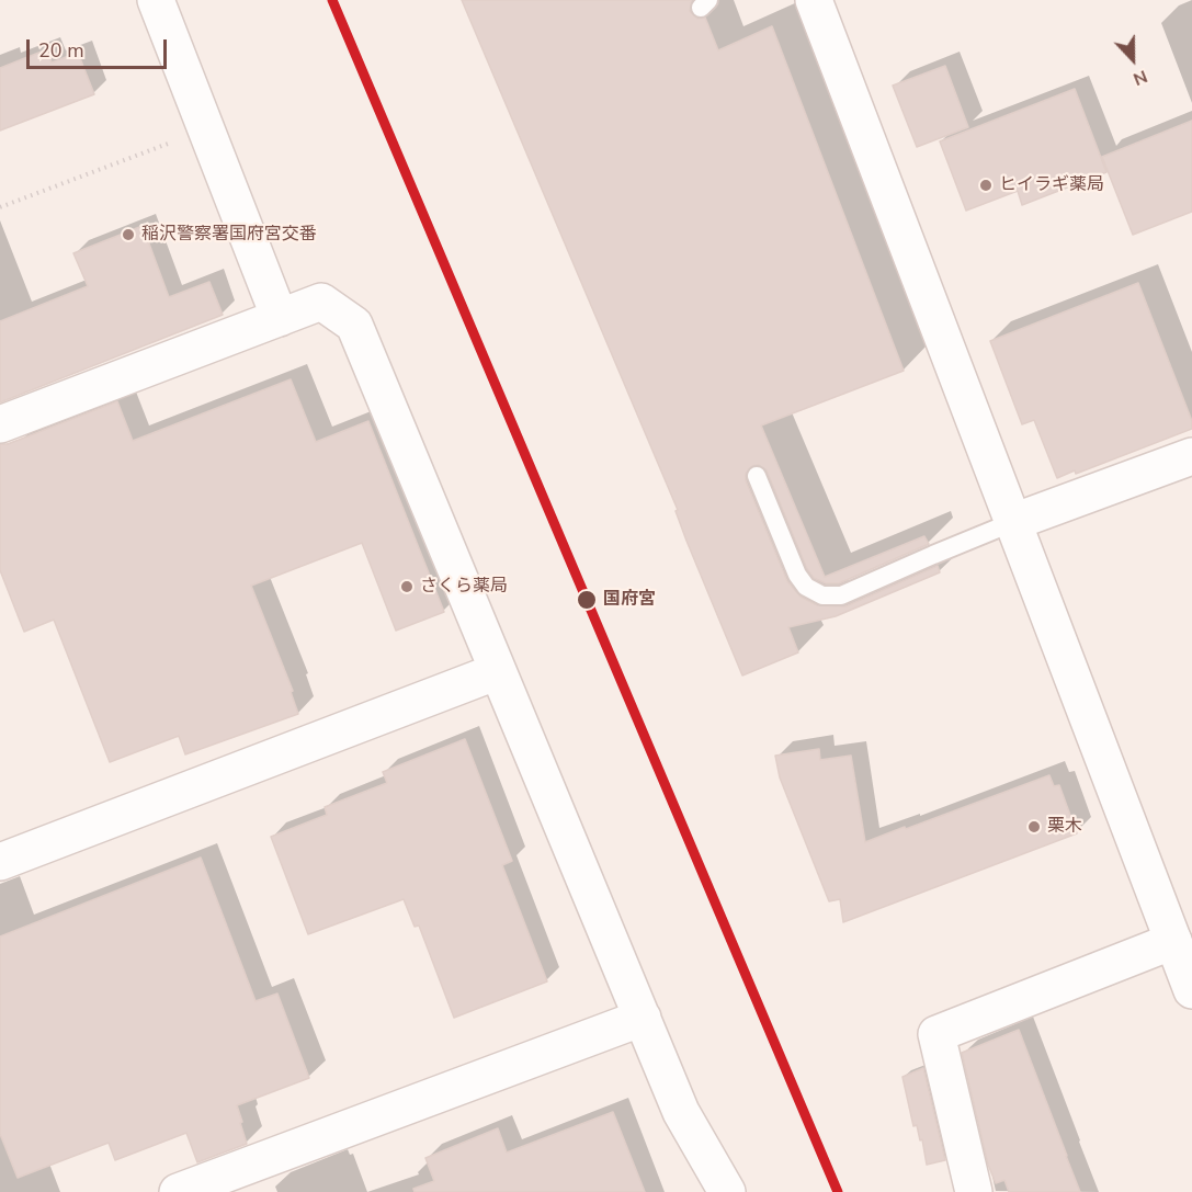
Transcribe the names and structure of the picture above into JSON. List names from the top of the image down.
{
  "places": [
    "ヒイラギ薬局",
    "稲沢警察署国府宮交番",
    "さくら薬局",
    "国府宮",
    "栗木"
  ],
  "scale_bar": "20 m",
  "north": "bottom"
}
